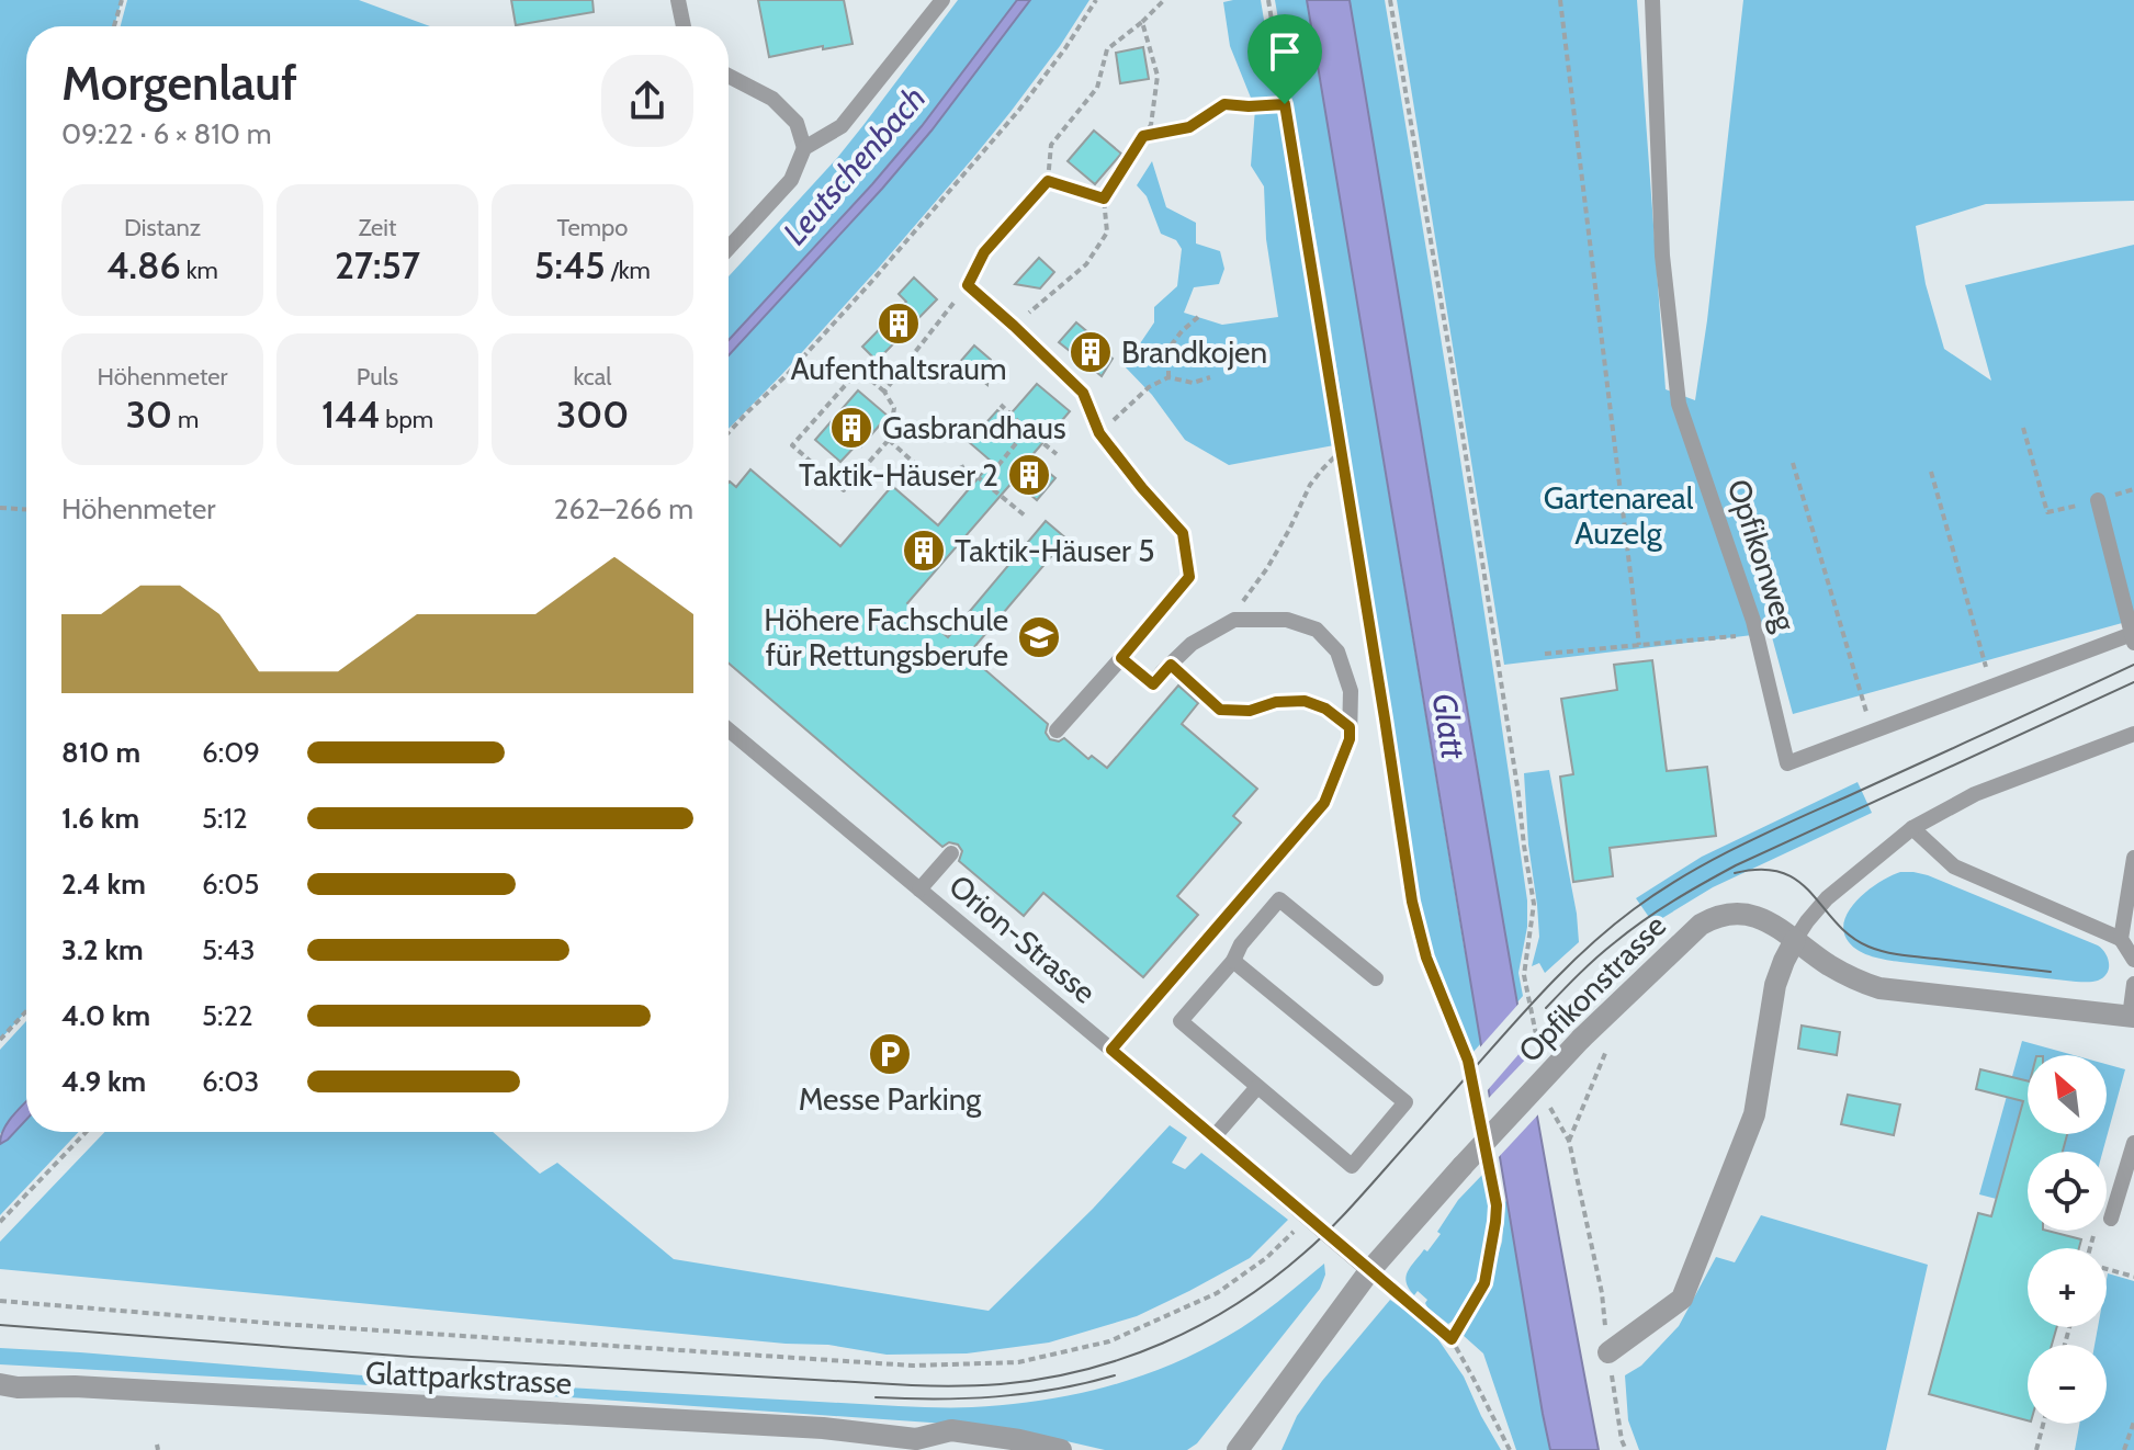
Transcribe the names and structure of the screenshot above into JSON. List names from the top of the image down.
{
  "streets": {
    "street": ["Opfikonstrasse", "Glattparkstrasse"],
    "lane": ["Opfikonweg", "Orion-Strasse"]
  },
  "crossings": [
    ["Orion-Strasse", "Opfikonstrasse"]
  ],
  "water": ["Leutschenbach", "Glatt"],
  "parks": ["Gartenareal Auzelg"],
  "places": {
    "building": [
      "Aufenthaltsraum",
      "Brandkojen",
      "Gasbrandhaus",
      "Taktik-Häuser 2",
      "Taktik-Häuser 5"
    ],
    "school or university": ["Höhere Fachschule für Rettungsberufe"],
    "parking": ["Messe Parking"]
  },
  "north": "top left",
  "page": {
    "heading": ["Morgenlauf", "09:22 · 6 × 810 m"],
    "stats": [
      ["Distanz", "4.86 km"],
      ["Zeit", "27:57"],
      ["Tempo", "5:45 /km"],
      ["Höhenmeter", "30 m"],
      ["Puls", "144 bpm"],
      ["kcal", "300"]
    ],
    "chart": ["Höhenmeter", "262–266 m"],
    "list": [
      {
        "name": "810 m",
        "note": "6:09"
      },
      {
        "name": "1.6 km",
        "note": "5:12"
      },
      {
        "name": "2.4 km",
        "note": "6:05"
      },
      {
        "name": "3.2 km",
        "note": "5:43"
      },
      {
        "name": "4.0 km",
        "note": "5:22"
      },
      {
        "name": "4.9 km",
        "note": "6:03"
      }
    ],
    "map_buttons": ["+", "−"]
  }
}
